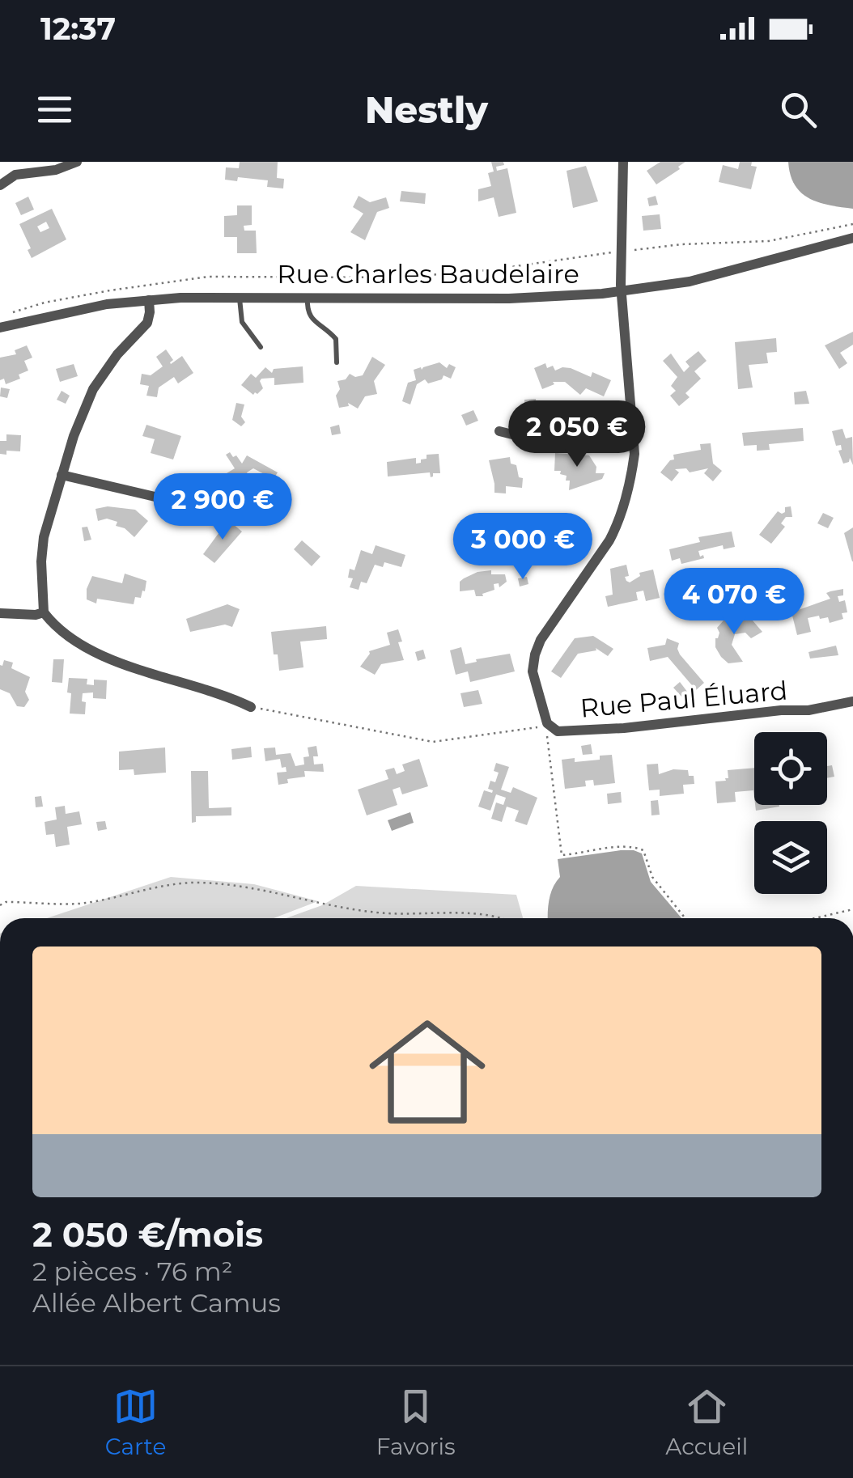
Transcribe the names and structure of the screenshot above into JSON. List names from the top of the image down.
{
  "streets": {
    "street": ["Rue Charles Baudelaire", "Rue Paul Éluard"]
  },
  "crossings": [
    ["Rue Charles Baudelaire", "Rue Paul Éluard"]
  ],
  "page": {
    "status": "12:37",
    "header": "Nestly",
    "price": [
      "2 050 €",
      "2 900 €",
      "3 000 €",
      "4 070 €"
    ],
    "list": [
      {
        "name": "2 050 €/mois",
        "note": "2 pièces · 76 m² · Allée Albert Camus"
      }
    ],
    "tabs": ["Carte", "Favoris", "Accueil"]
  }
}
